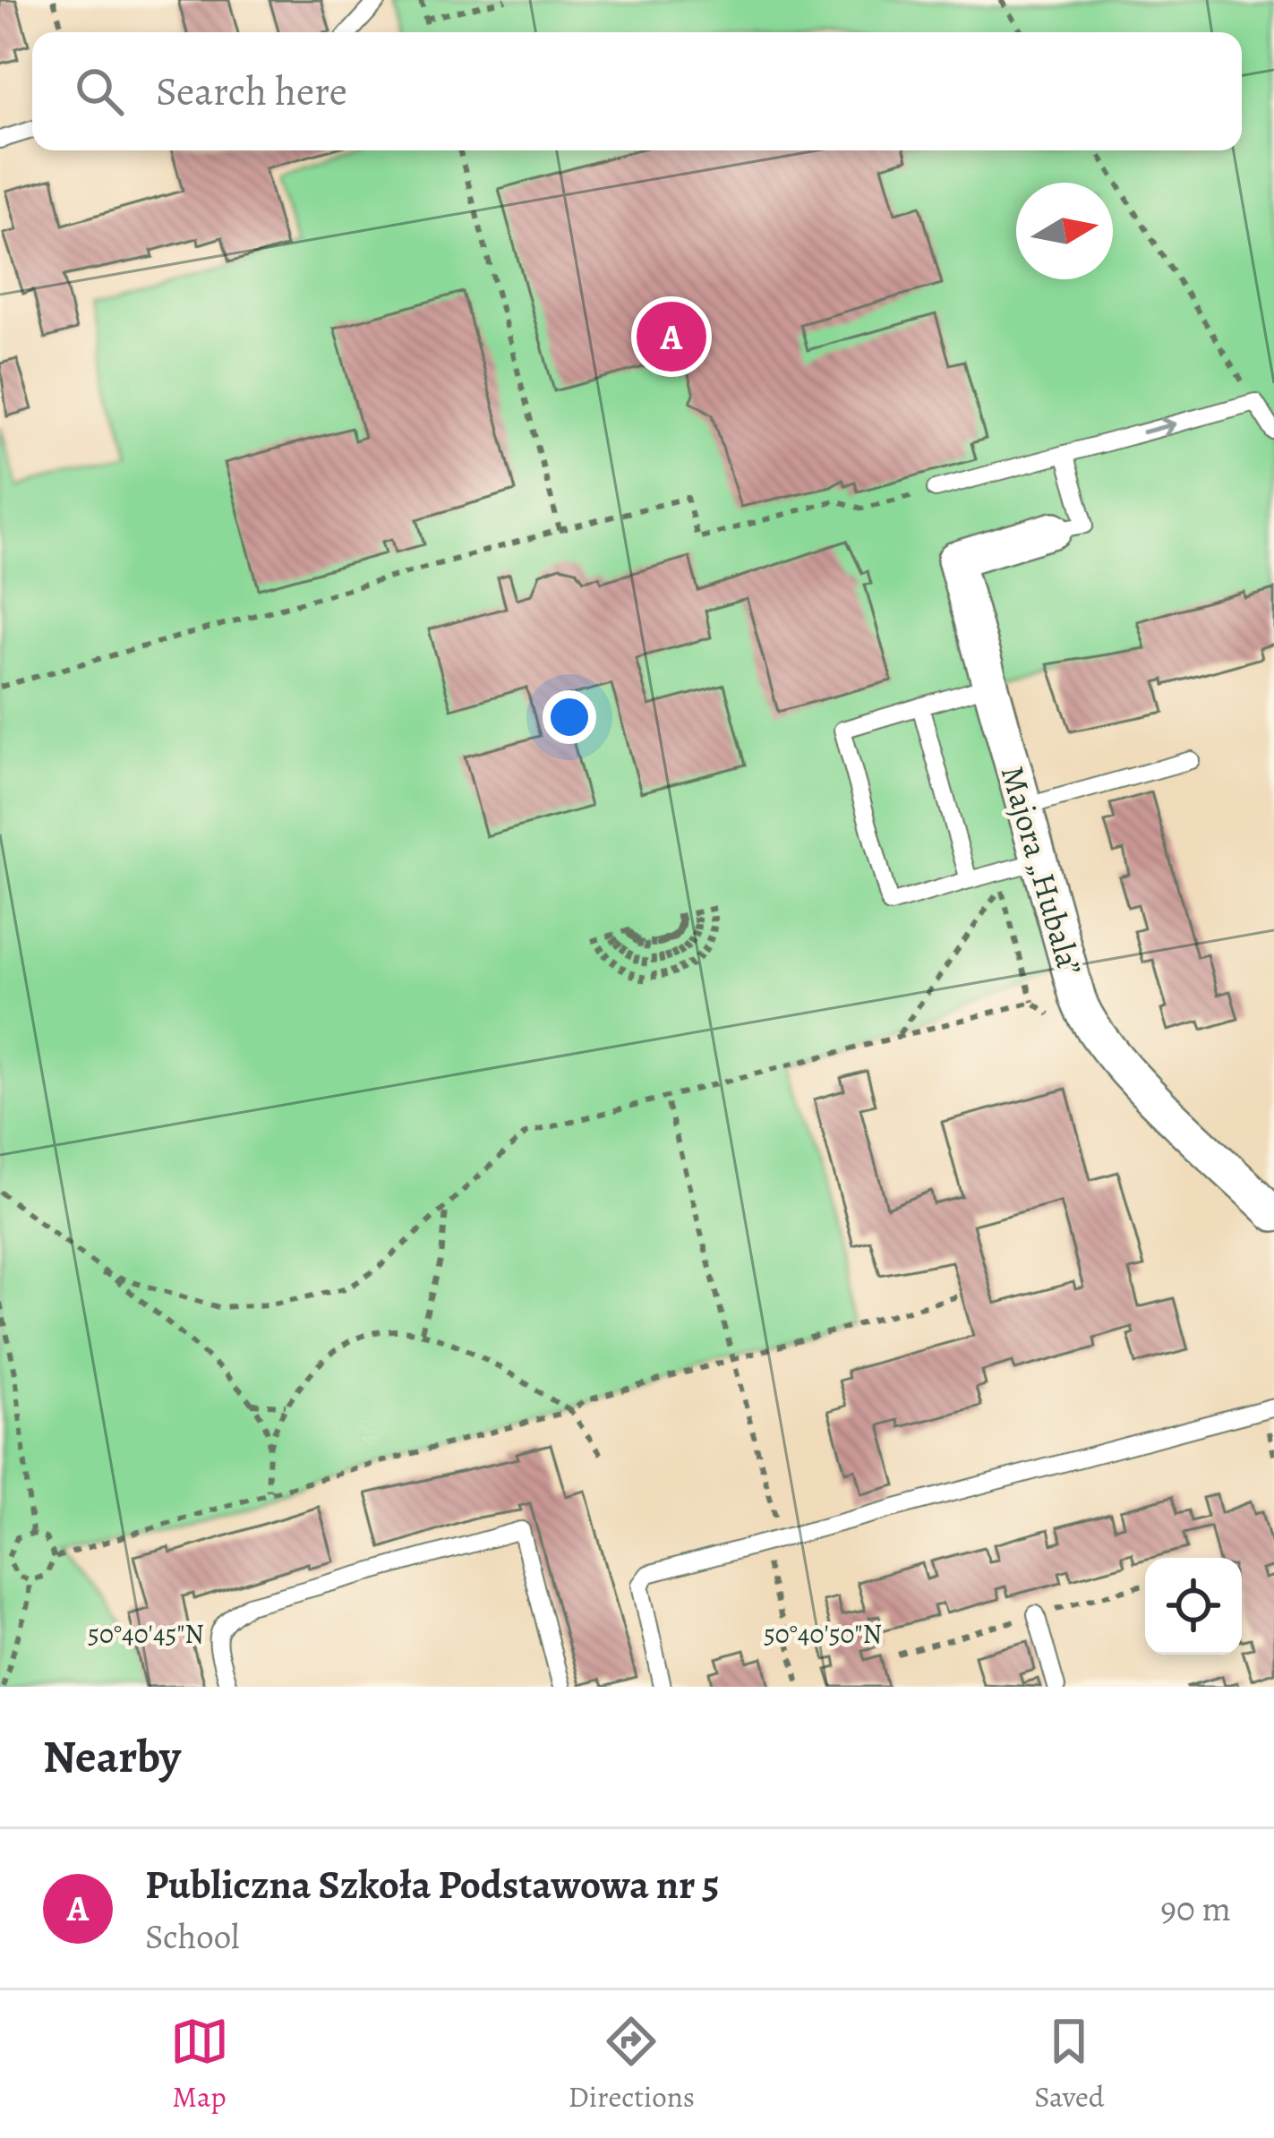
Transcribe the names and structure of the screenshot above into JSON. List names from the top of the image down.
{
  "streets": {
    "street": ["Majora „Hubala”"]
  },
  "north": "right",
  "page": {
    "search": "Search here",
    "pins": "A",
    "heading": "Nearby",
    "list": [
      {
        "mark": "A",
        "name": "Publiczna Szkoła Podstawowa nr 5",
        "note": "School",
        "value": "90 m"
      }
    ],
    "nav": ["Map", "Directions", "Saved"]
  },
  "coordinates": ["50°40'45\"N", "50°40'50\"N"]
}
